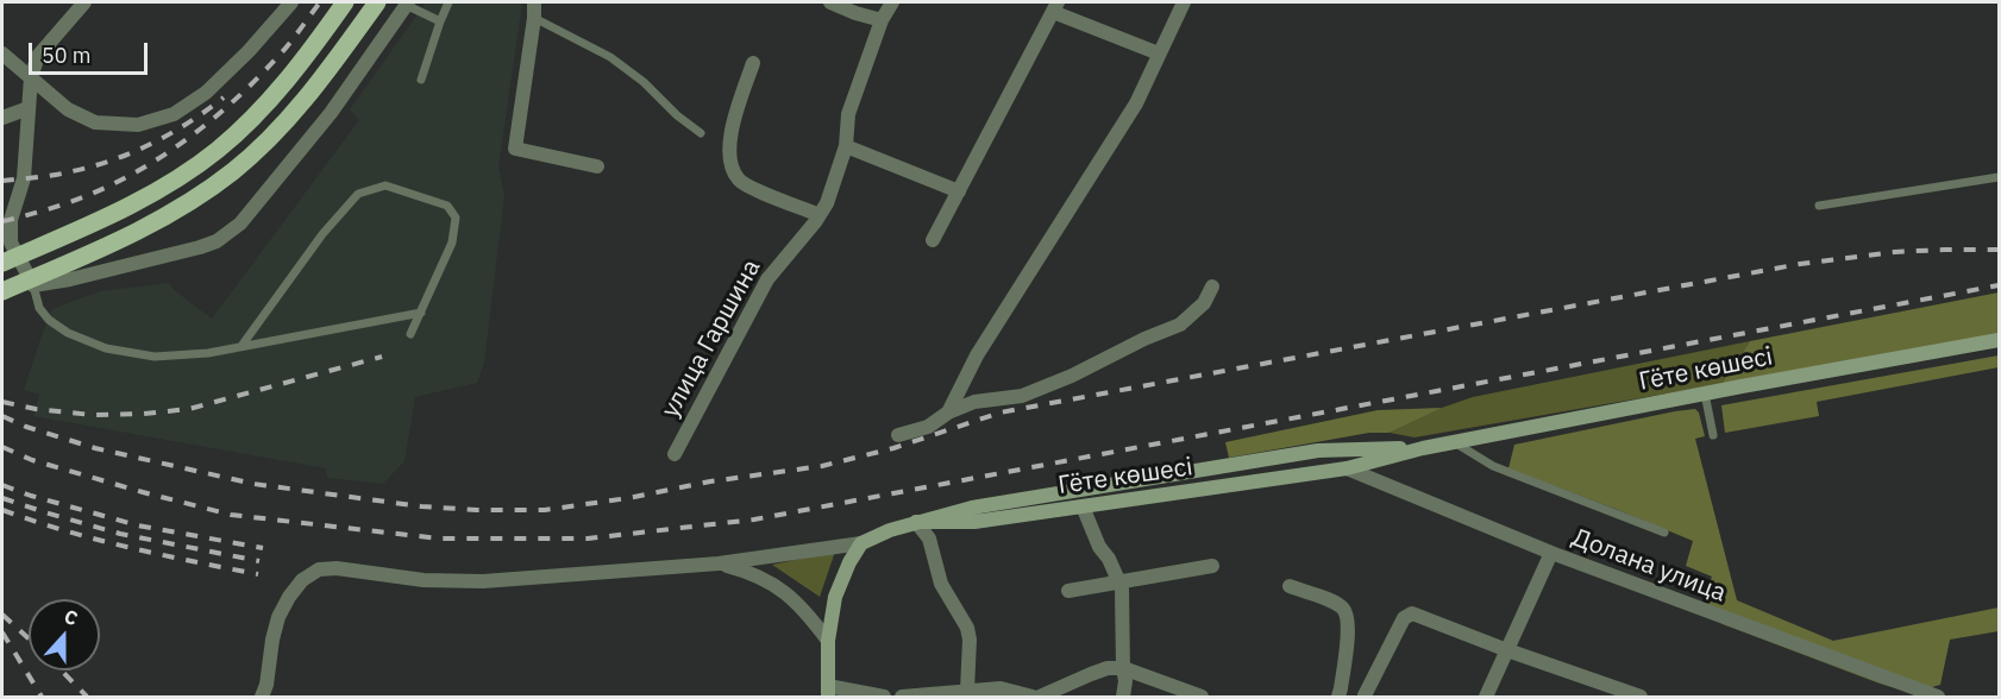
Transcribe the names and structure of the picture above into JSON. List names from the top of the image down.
{
  "streets": {
    "main road": ["Гёте көшесі"],
    "street": ["улица Гаршина", "Долана улица"]
  },
  "crossings": [
    ["Гёте көшесі", "Долана улица"]
  ],
  "scale_bar": "50 m",
  "north": "top"
}
